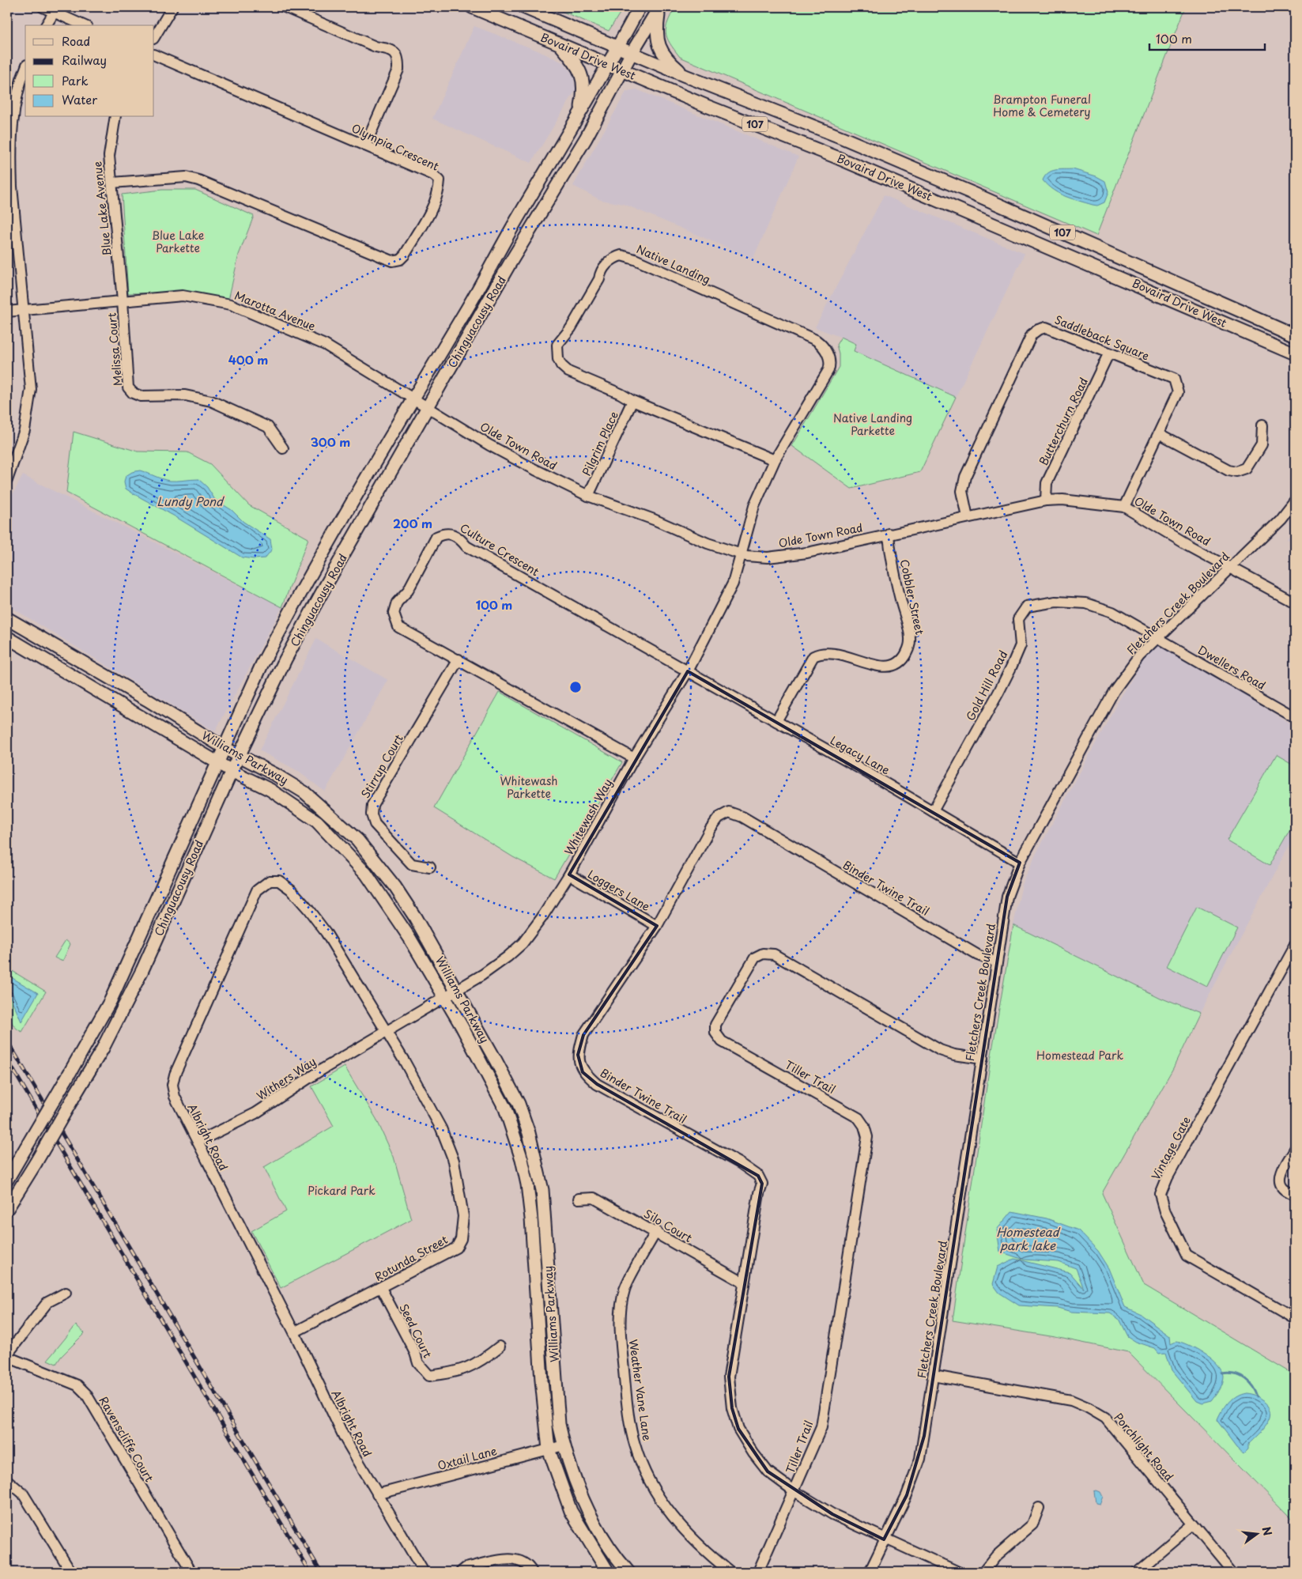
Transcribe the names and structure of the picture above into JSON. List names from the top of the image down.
{
  "streets": {
    "main road": [
      "Bovaird Drive West",
      "107",
      "Chinguacousy Road",
      "Williams Parkway"
    ],
    "street": [
      "Olympia Crescent",
      "Blue Lake Avenue",
      "Native Landing",
      "Marotta Avenue",
      "Saddleback Square",
      "Melissa Court",
      "Butterchurn Road",
      "Pilgrim Place",
      "Olde Town Road",
      "Culture Crescent",
      "Cobbler Street",
      "Fletchers Creek Boulevard",
      "Dwellers Road",
      "Gold Hill Road",
      "Legacy Lane",
      "Stirrup Court",
      "Whitewash Way",
      "Binder Twine Trail",
      "Loggers Lane",
      "Tiller Trail",
      "Withers Way",
      "Albright Road",
      "Vintage Gate",
      "Silo Court",
      "Rotunda Street",
      "Seed Court",
      "Weather Vane Lane",
      "Ravenscliffe Court",
      "Porchlight Road",
      "Oxtail Lane"
    ]
  },
  "crossings": [
    ["Bovaird Drive West", "Chinguacousy Road"],
    ["Olympia Crescent", "Blue Lake Avenue"],
    ["Blue Lake Avenue", "Marotta Avenue"],
    ["Blue Lake Avenue", "Melissa Court"],
    ["Native Landing", "Pilgrim Place"],
    ["Native Landing", "Olde Town Road"],
    ["Native Landing", "Whitewash Way"],
    ["Marotta Avenue", "Chinguacousy Road"],
    ["Marotta Avenue", "Melissa Court"],
    ["Marotta Avenue", "Olde Town Road"],
    ["Chinguacousy Road", "Olde Town Road"],
    ["Chinguacousy Road", "Williams Parkway"],
    ["Saddleback Square", "Butterchurn Road"],
    ["Saddleback Square", "Olde Town Road"],
    ["Butterchurn Road", "Olde Town Road"],
    ["Pilgrim Place", "Olde Town Road"],
    ["Olde Town Road", "Cobbler Street"],
    ["Olde Town Road", "Fletchers Creek Boulevard"],
    ["Olde Town Road", "Whitewash Way"],
    ["Culture Crescent", "Legacy Lane"],
    ["Culture Crescent", "Stirrup Court"],
    ["Culture Crescent", "Whitewash Way"],
    ["Cobbler Street", "Legacy Lane"],
    ["Fletchers Creek Boulevard", "Dwellers Road"],
    ["Fletchers Creek Boulevard", "Gold Hill Road"],
    ["Fletchers Creek Boulevard", "Legacy Lane"],
    ["Fletchers Creek Boulevard", "Binder Twine Trail"],
    ["Fletchers Creek Boulevard", "Tiller Trail"],
    ["Fletchers Creek Boulevard", "Porchlight Road"],
    ["Dwellers Road", "Gold Hill Road"],
    ["Gold Hill Road", "Legacy Lane"],
    ["Legacy Lane", "Whitewash Way"],
    ["Williams Parkway", "Whitewash Way"],
    ["Williams Parkway", "Oxtail Lane"],
    ["Whitewash Way", "Loggers Lane"],
    ["Whitewash Way", "Withers Way"],
    ["Whitewash Way", "Albright Road"],
    ["Whitewash Way", "Rotunda Street"],
    ["Binder Twine Trail", "Loggers Lane"],
    ["Binder Twine Trail", "Tiller Trail"],
    ["Binder Twine Trail", "Silo Court"],
    ["Withers Way", "Albright Road"],
    ["Withers Way", "Rotunda Street"],
    ["Albright Road", "Rotunda Street"],
    ["Albright Road", "Oxtail Lane"],
    ["Silo Court", "Weather Vane Lane"],
    ["Rotunda Street", "Seed Court"]
  ],
  "water": ["Lundy Pond", "Homestead park lake"],
  "parks": [
    "Brampton Funeral Home & Cemetery",
    "Blue Lake Parkette",
    "Native Landing Parkette",
    "Whitewash Parkette",
    "Homestead Park",
    "Pickard Park"
  ],
  "legend": [
    "Road",
    "Railway",
    "Park",
    "Water"
  ],
  "scale_bar": "100 m",
  "north": "right",
  "rings": [
    "400 m",
    "300 m",
    "200 m",
    "100 m"
  ]
}
